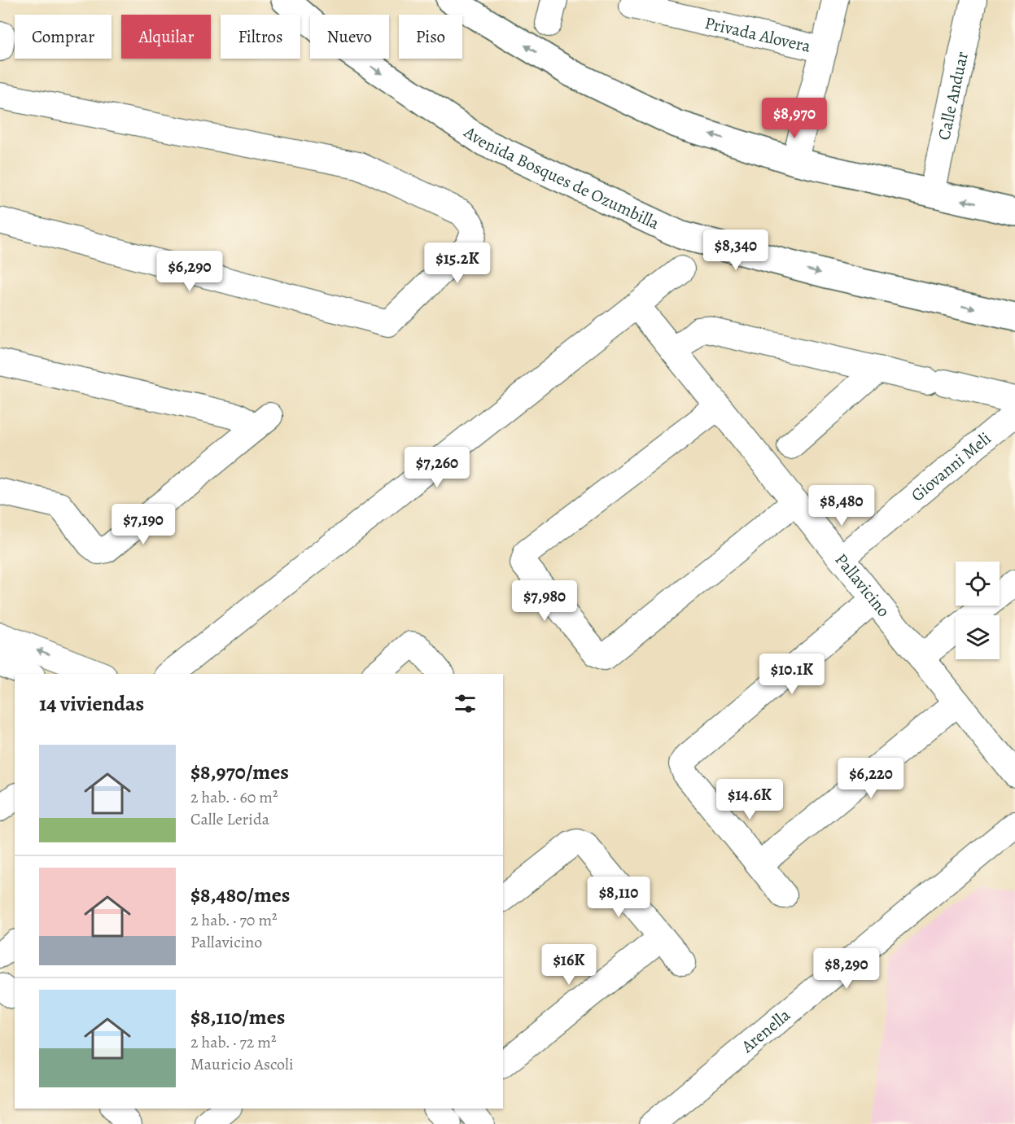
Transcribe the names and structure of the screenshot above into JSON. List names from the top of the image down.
{
  "streets": {
    "main road": ["Avenida Bosques de Ozumbilla"],
    "street": [
      "Privada Alovera",
      "Calle Anduar",
      "Giovanni Meli",
      "Pallavicino",
      "Arenella"
    ]
  },
  "crossings": [
    ["Giovanni Meli", "Pallavicino"]
  ],
  "page": {
    "chip": [
      "Comprar",
      "Alquilar",
      "Filtros",
      "Nuevo",
      "Piso"
    ],
    "price": [
      "$8,970",
      "$8,340",
      "$15.2K",
      "$6,290",
      "$7,260",
      "$8,480",
      "$7,190",
      "$7,980",
      "$10.1K",
      "$6,220",
      "$14.6K",
      "$8,110",
      "$16K",
      "$8,290"
    ],
    "heading": "14 viviendas",
    "list": [
      {
        "name": "$8,970/mes",
        "note": "2 hab. · 60 m² · Calle Lerida"
      },
      {
        "name": "$8,480/mes",
        "note": "2 hab. · 70 m² · Pallavicino"
      },
      {
        "name": "$8,110/mes",
        "note": "2 hab. · 72 m² · Mauricio Ascoli"
      }
    ]
  }
}
